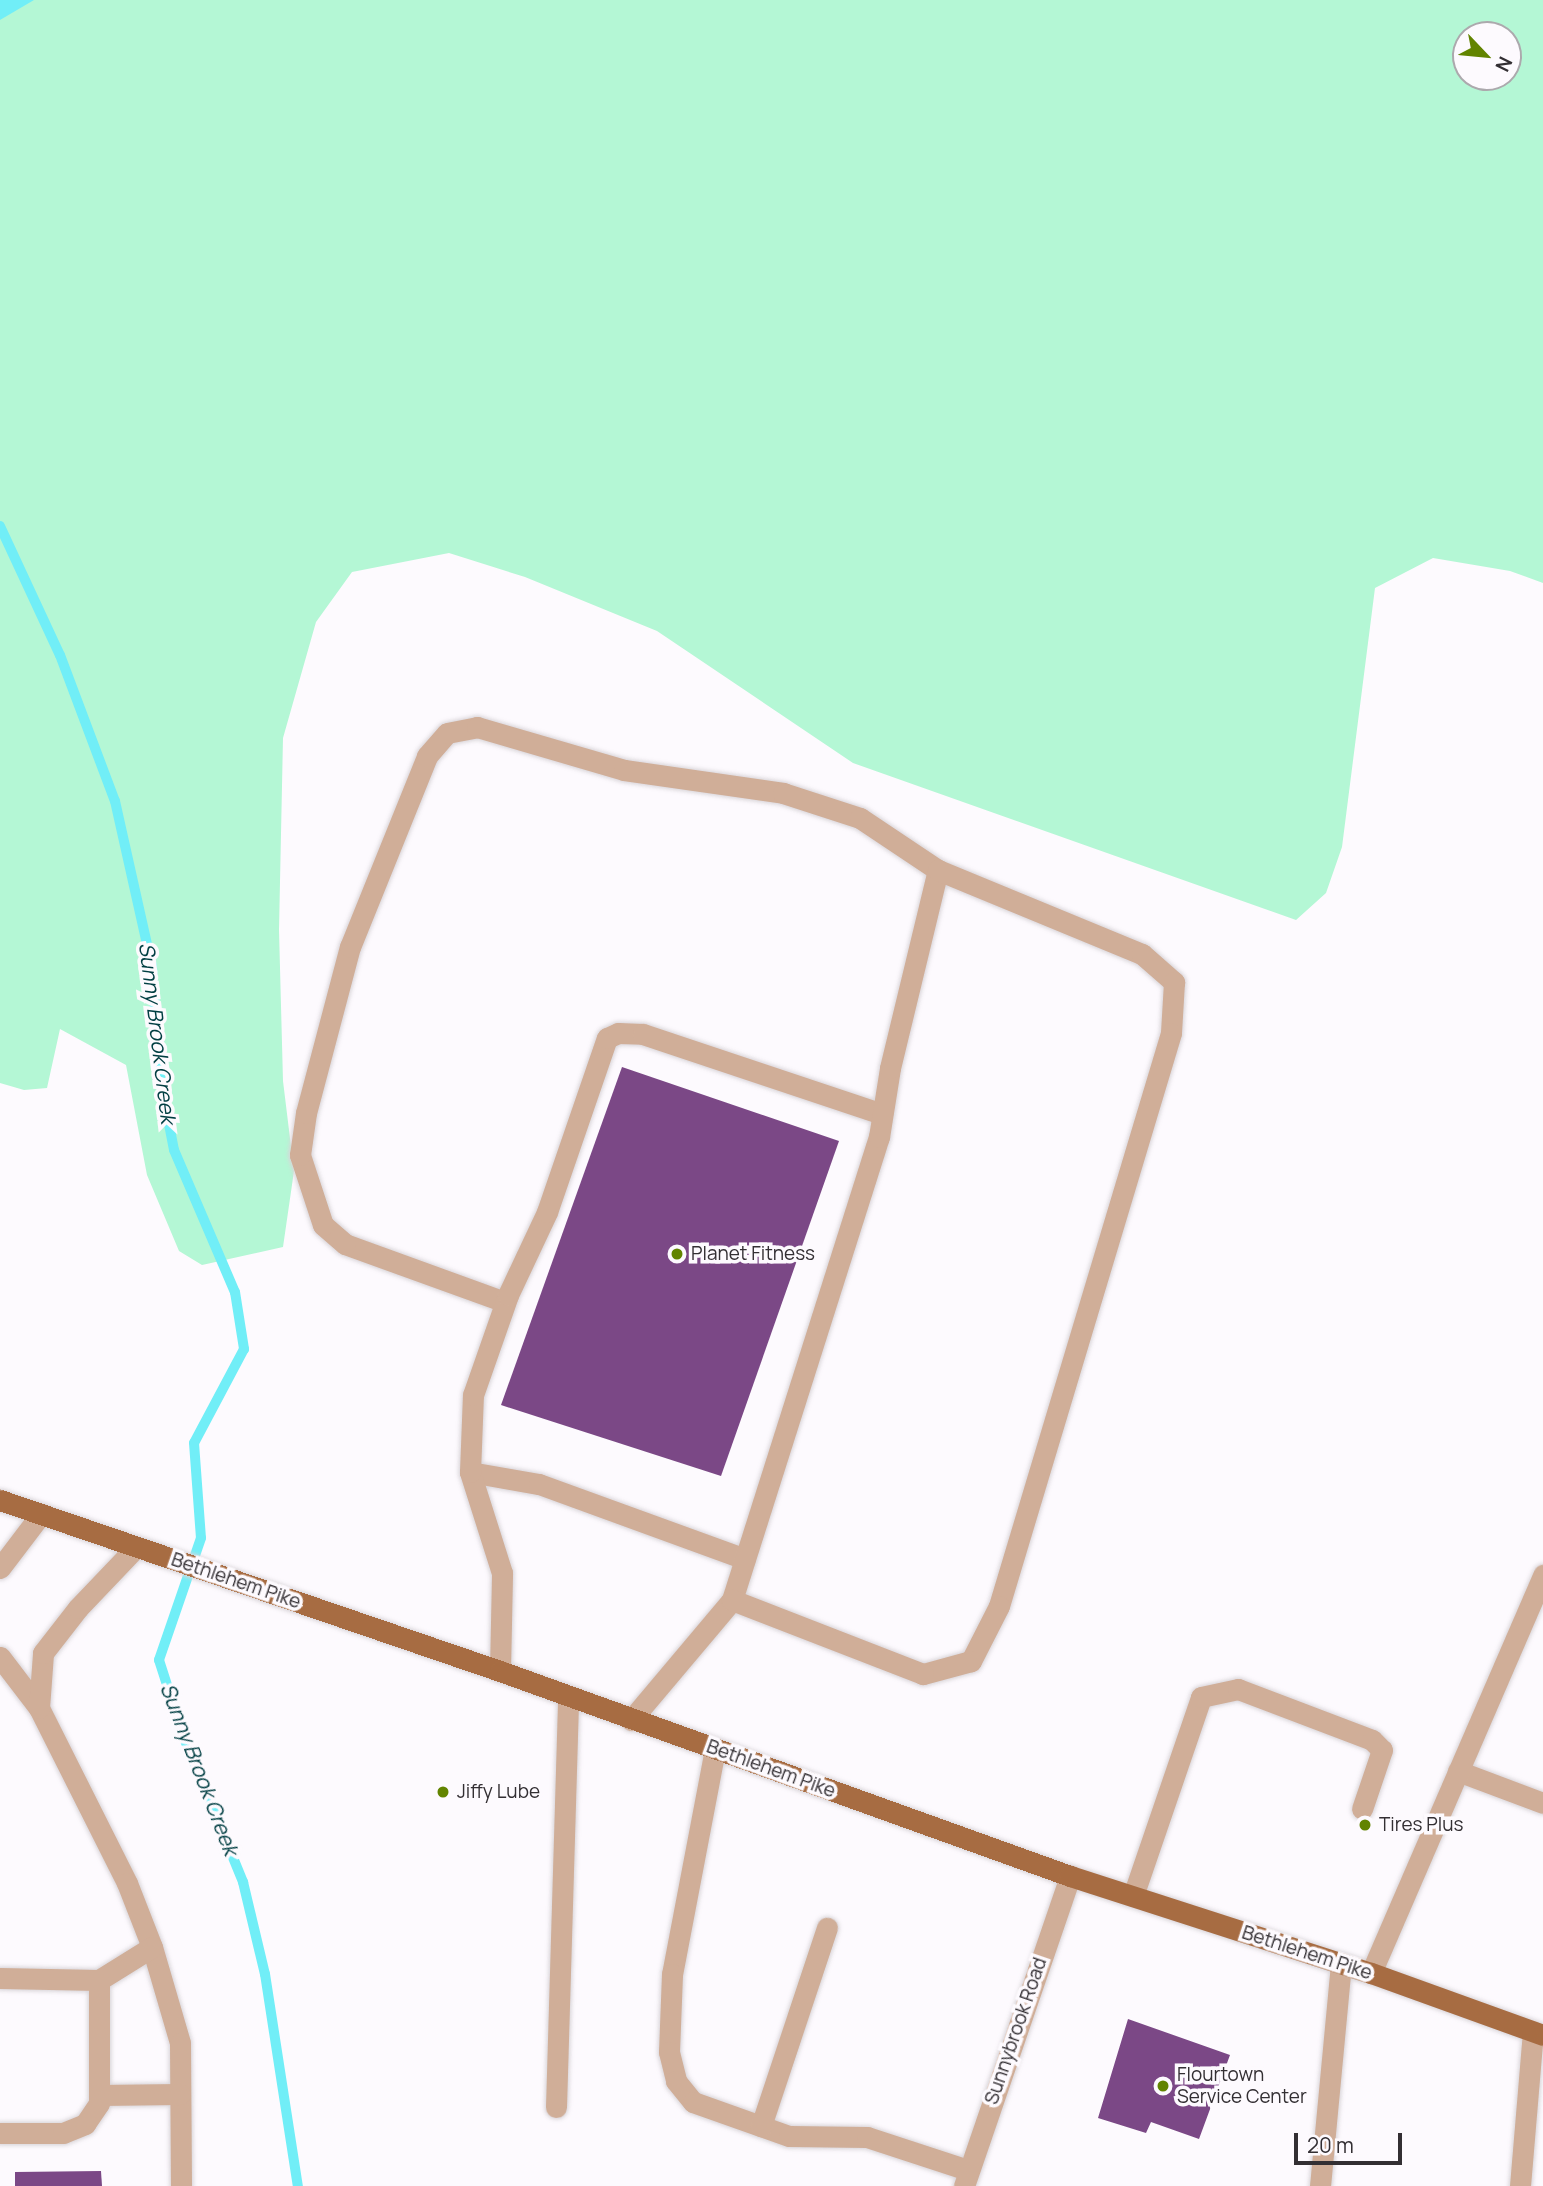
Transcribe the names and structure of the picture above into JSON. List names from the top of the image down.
{
  "streets": {
    "main road": ["Bethlehem Pike"],
    "street": ["Sunnybrook Road"]
  },
  "crossings": [
    ["Bethlehem Pike", "Sunnybrook Road"]
  ],
  "water": ["Sunny Brook Creek"],
  "places": [
    "Planet Fitness",
    "Jiffy Lube",
    "Tires Plus",
    "Flourtown Service Center"
  ],
  "scale_bar": "20 m",
  "north": "bottom right"
}
